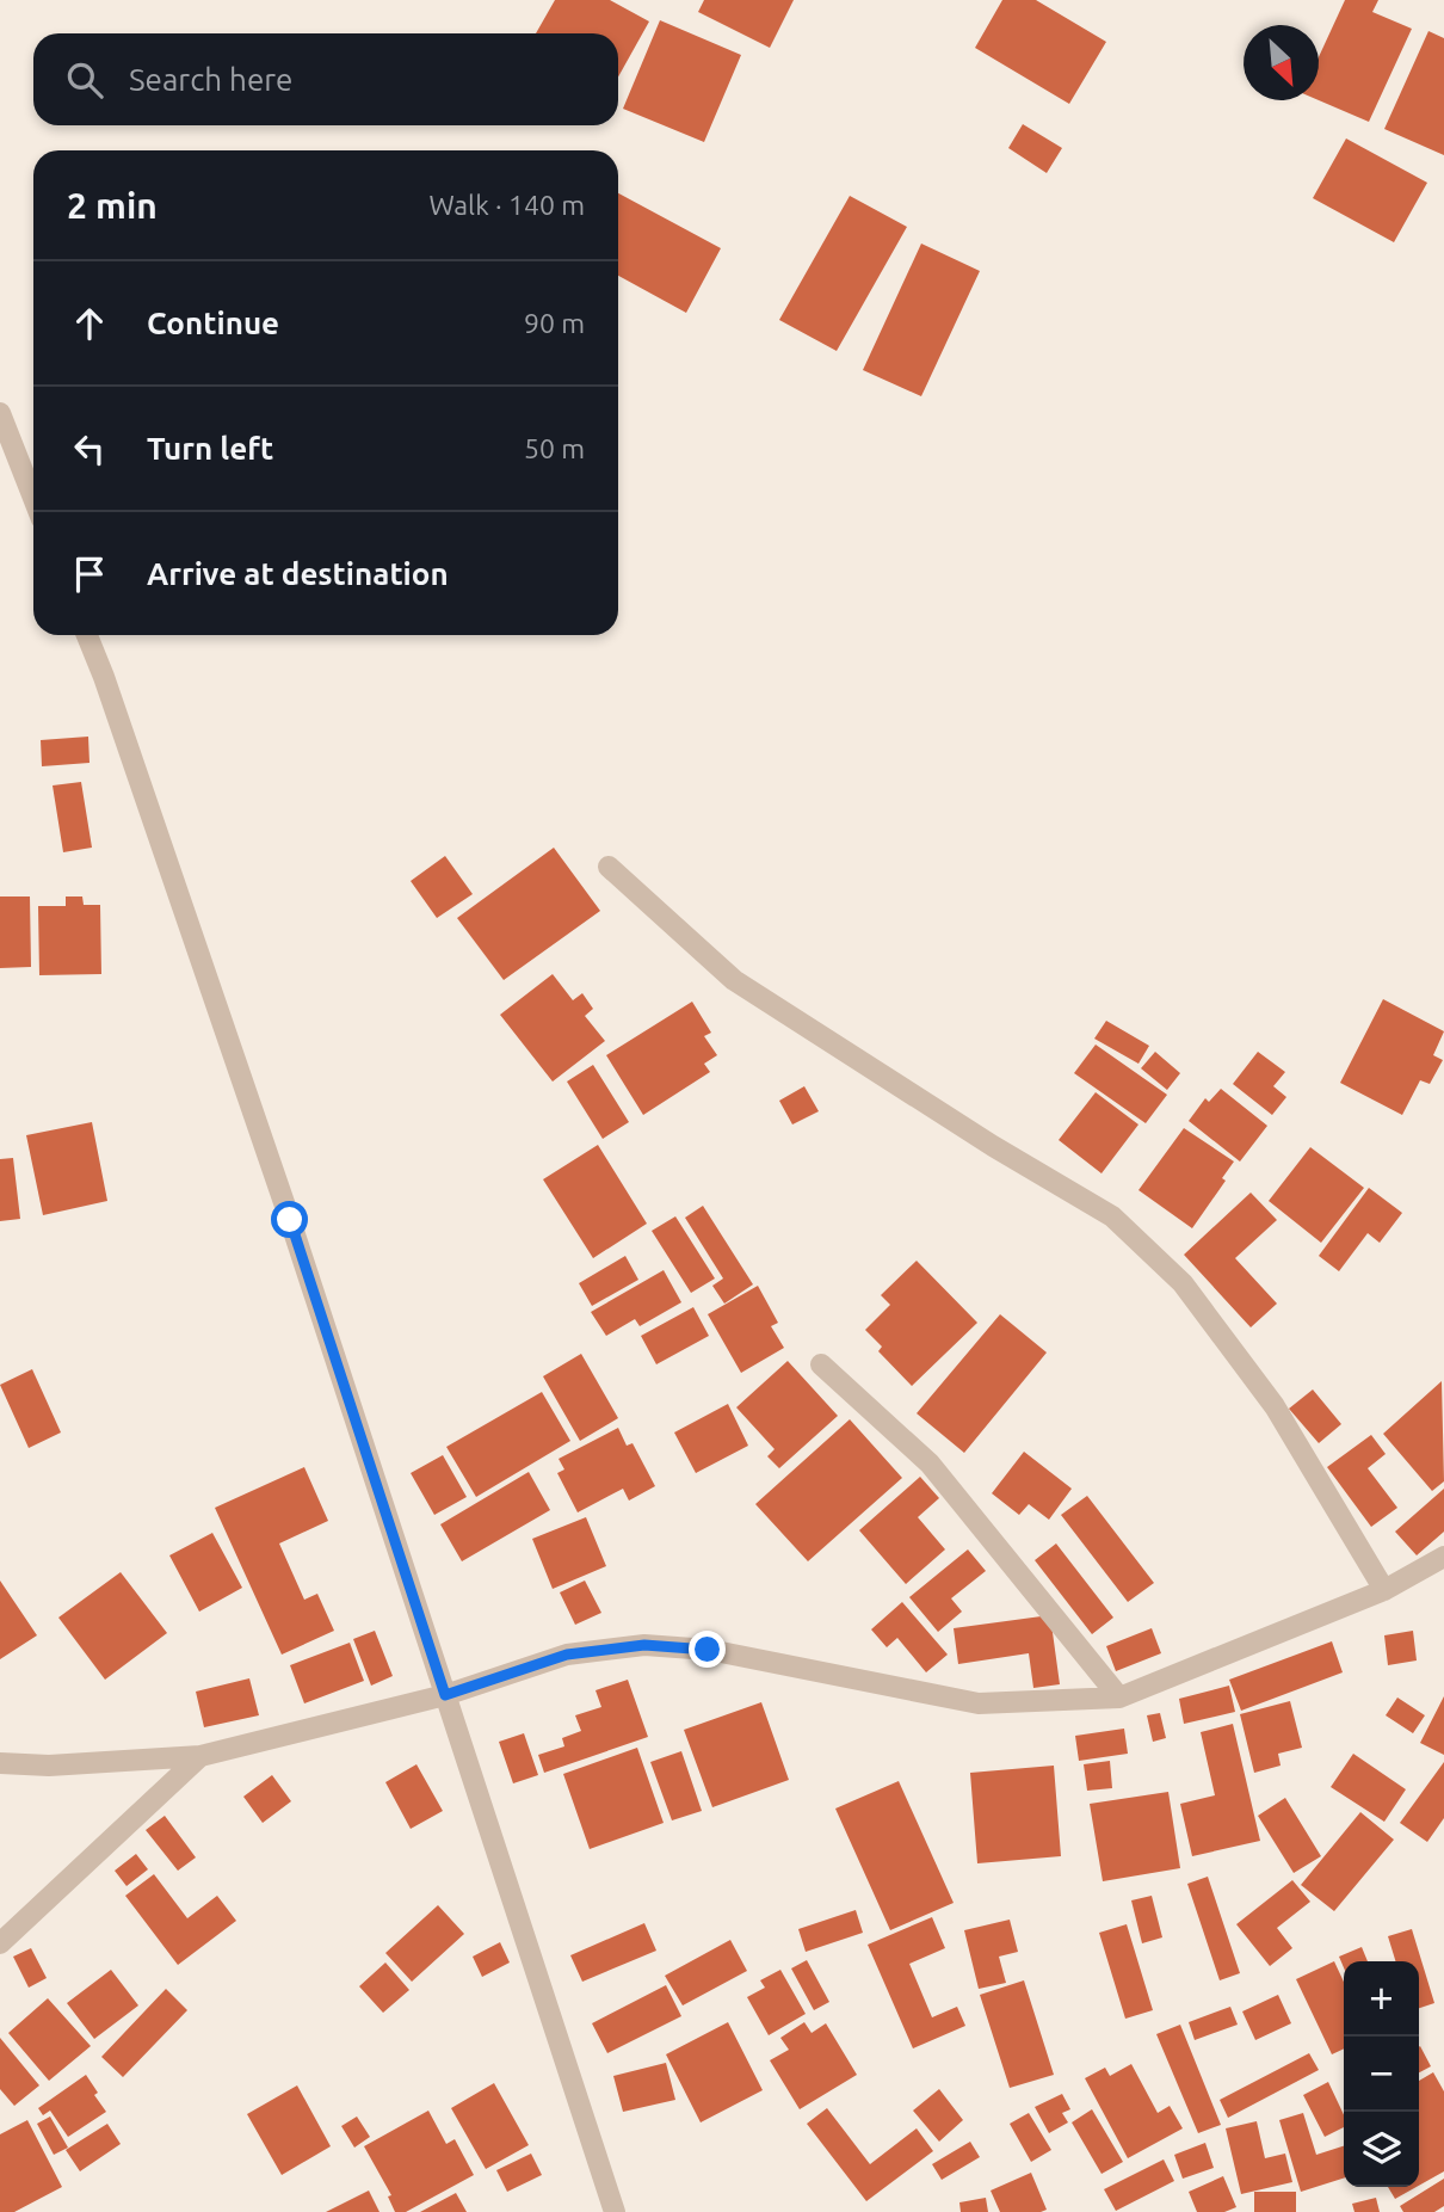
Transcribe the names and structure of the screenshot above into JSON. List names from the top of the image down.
{
  "north": "bottom right",
  "page": {
    "search": "Search here",
    "heading": ["2 min", "Walk · 140 m"],
    "list": [
      ["Continue", "90 m"],
      ["Turn left", "50 m"],
      "Arrive at destination"
    ],
    "map_buttons": ["+", "−"]
  }
}
